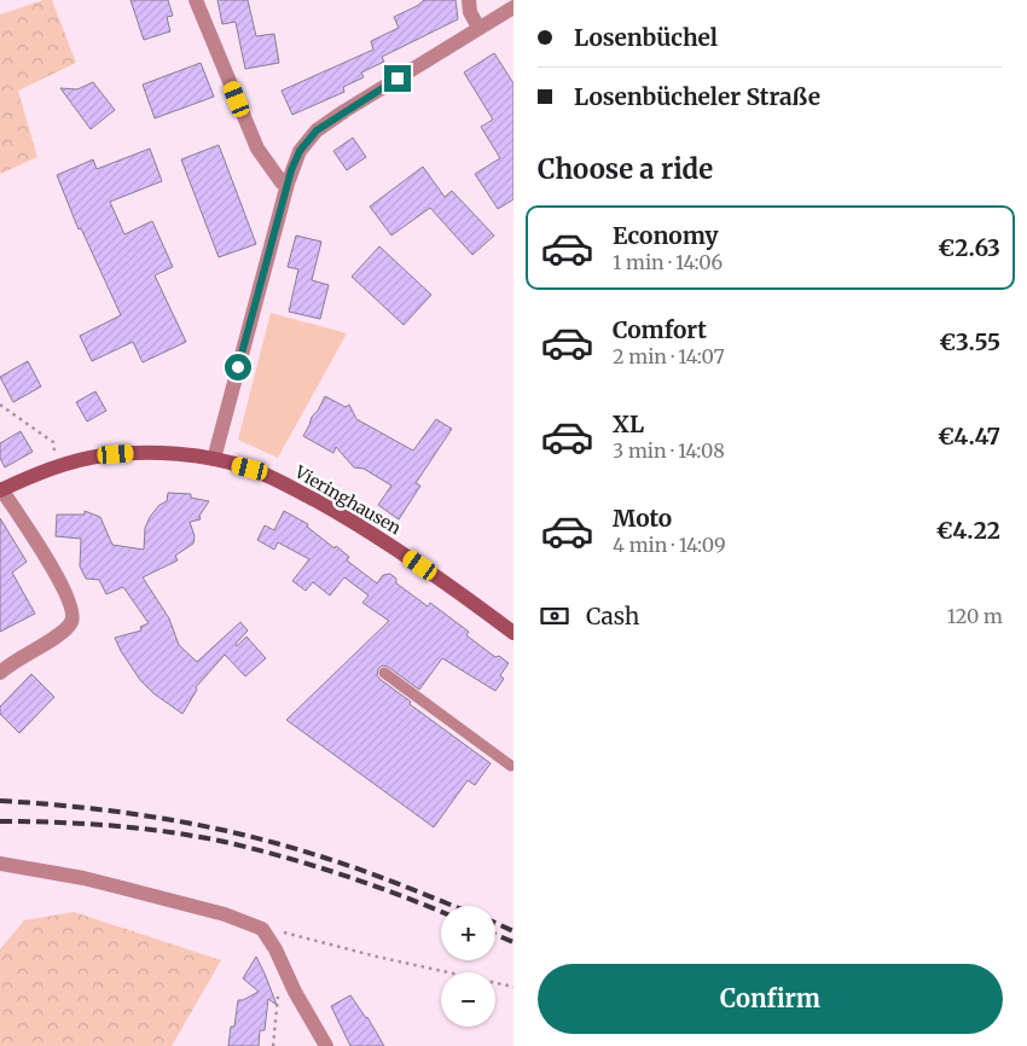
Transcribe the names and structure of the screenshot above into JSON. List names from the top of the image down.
{
  "streets": {
    "main road": ["Vieringhausen"]
  },
  "page": {
    "banner": ["Losenbüchel", "Losenbücheler Straße"],
    "heading": "Choose a ride",
    "list": [
      {
        "name": "Economy",
        "note": "1 min · 14:06",
        "value": "€2.63"
      },
      {
        "name": "Comfort",
        "note": "2 min · 14:07",
        "value": "€3.55"
      },
      {
        "name": "XL",
        "note": "3 min · 14:08",
        "value": "€4.47"
      },
      {
        "name": "Moto",
        "note": "4 min · 14:09",
        "value": "€4.22"
      }
    ],
    "pay": ["Cash", "120 m"],
    "map_buttons": ["+", "−"],
    "buttons": "Confirm"
  }
}
